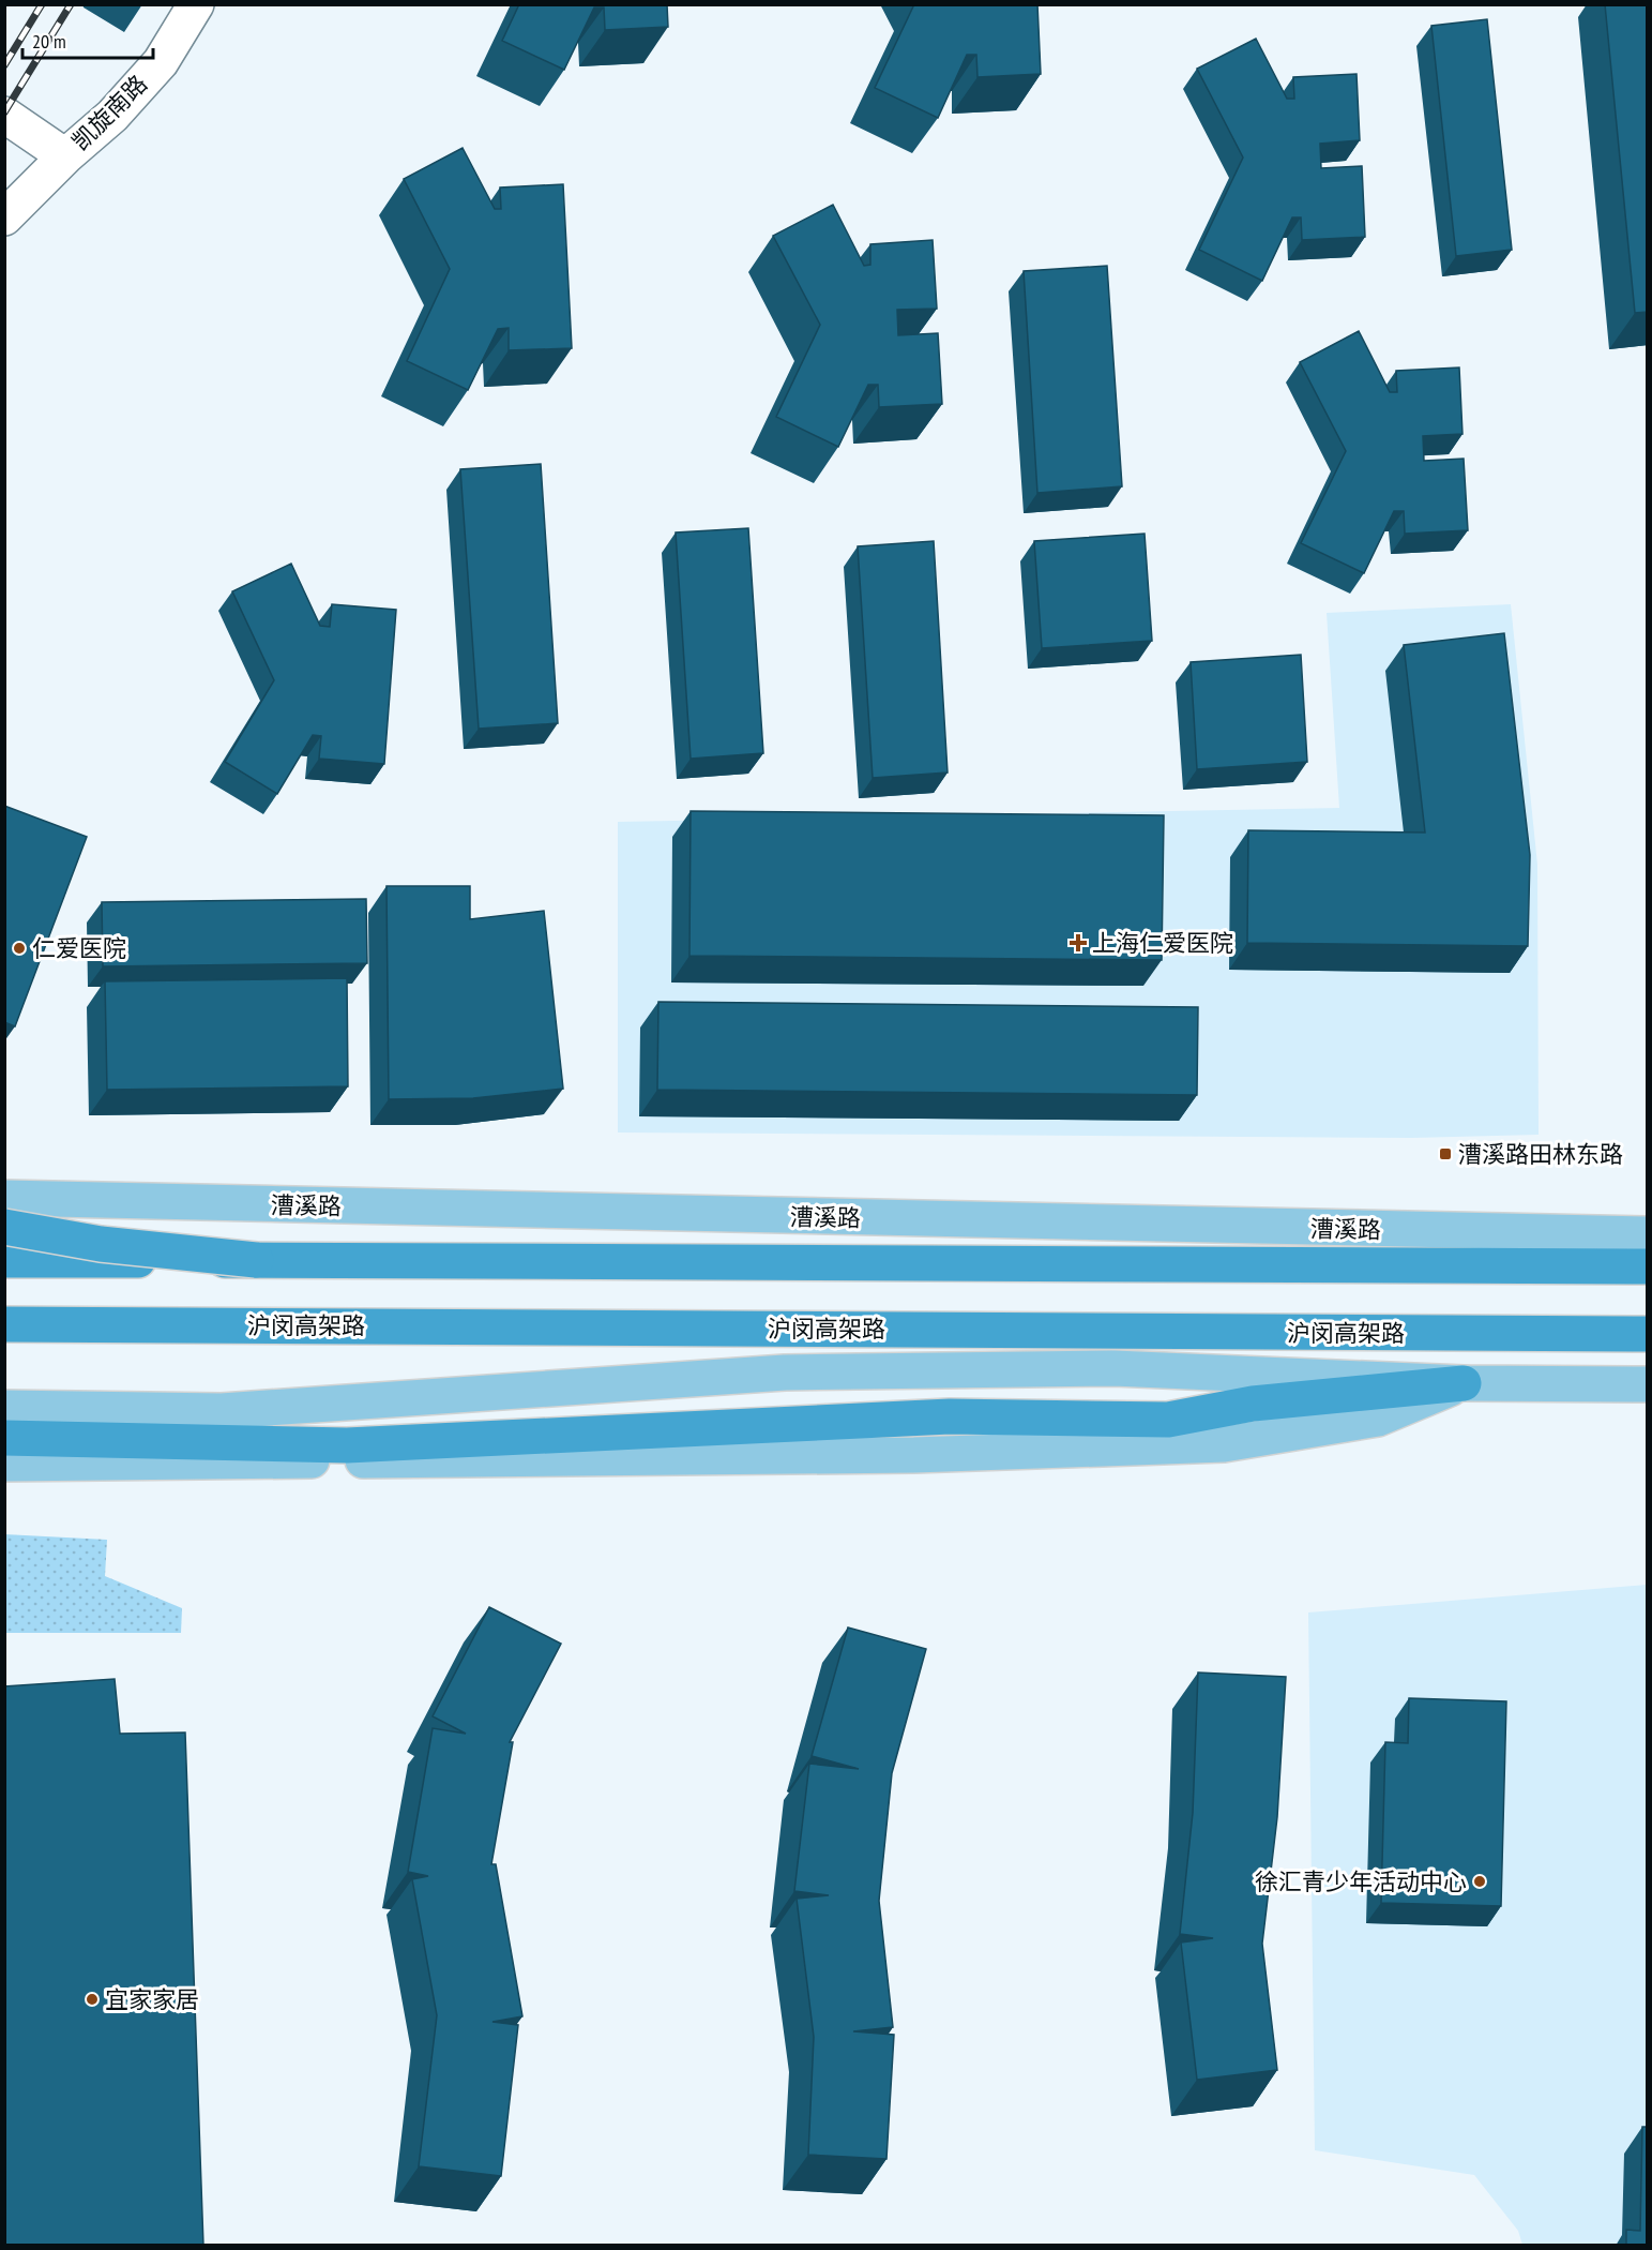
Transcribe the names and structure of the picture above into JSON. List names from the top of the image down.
{
  "streets": {
    "highway": ["沪闵高架路"],
    "main road": ["漕溪路"],
    "street": ["凯旋南路"]
  },
  "places": {
    "health": ["上海仁爱医院"],
    "other": ["仁爱医院", "徐汇青少年活动中心", "宜家家居"],
    "transit": ["漕溪路田林东路"]
  },
  "scale_bar": "20 m"
}
